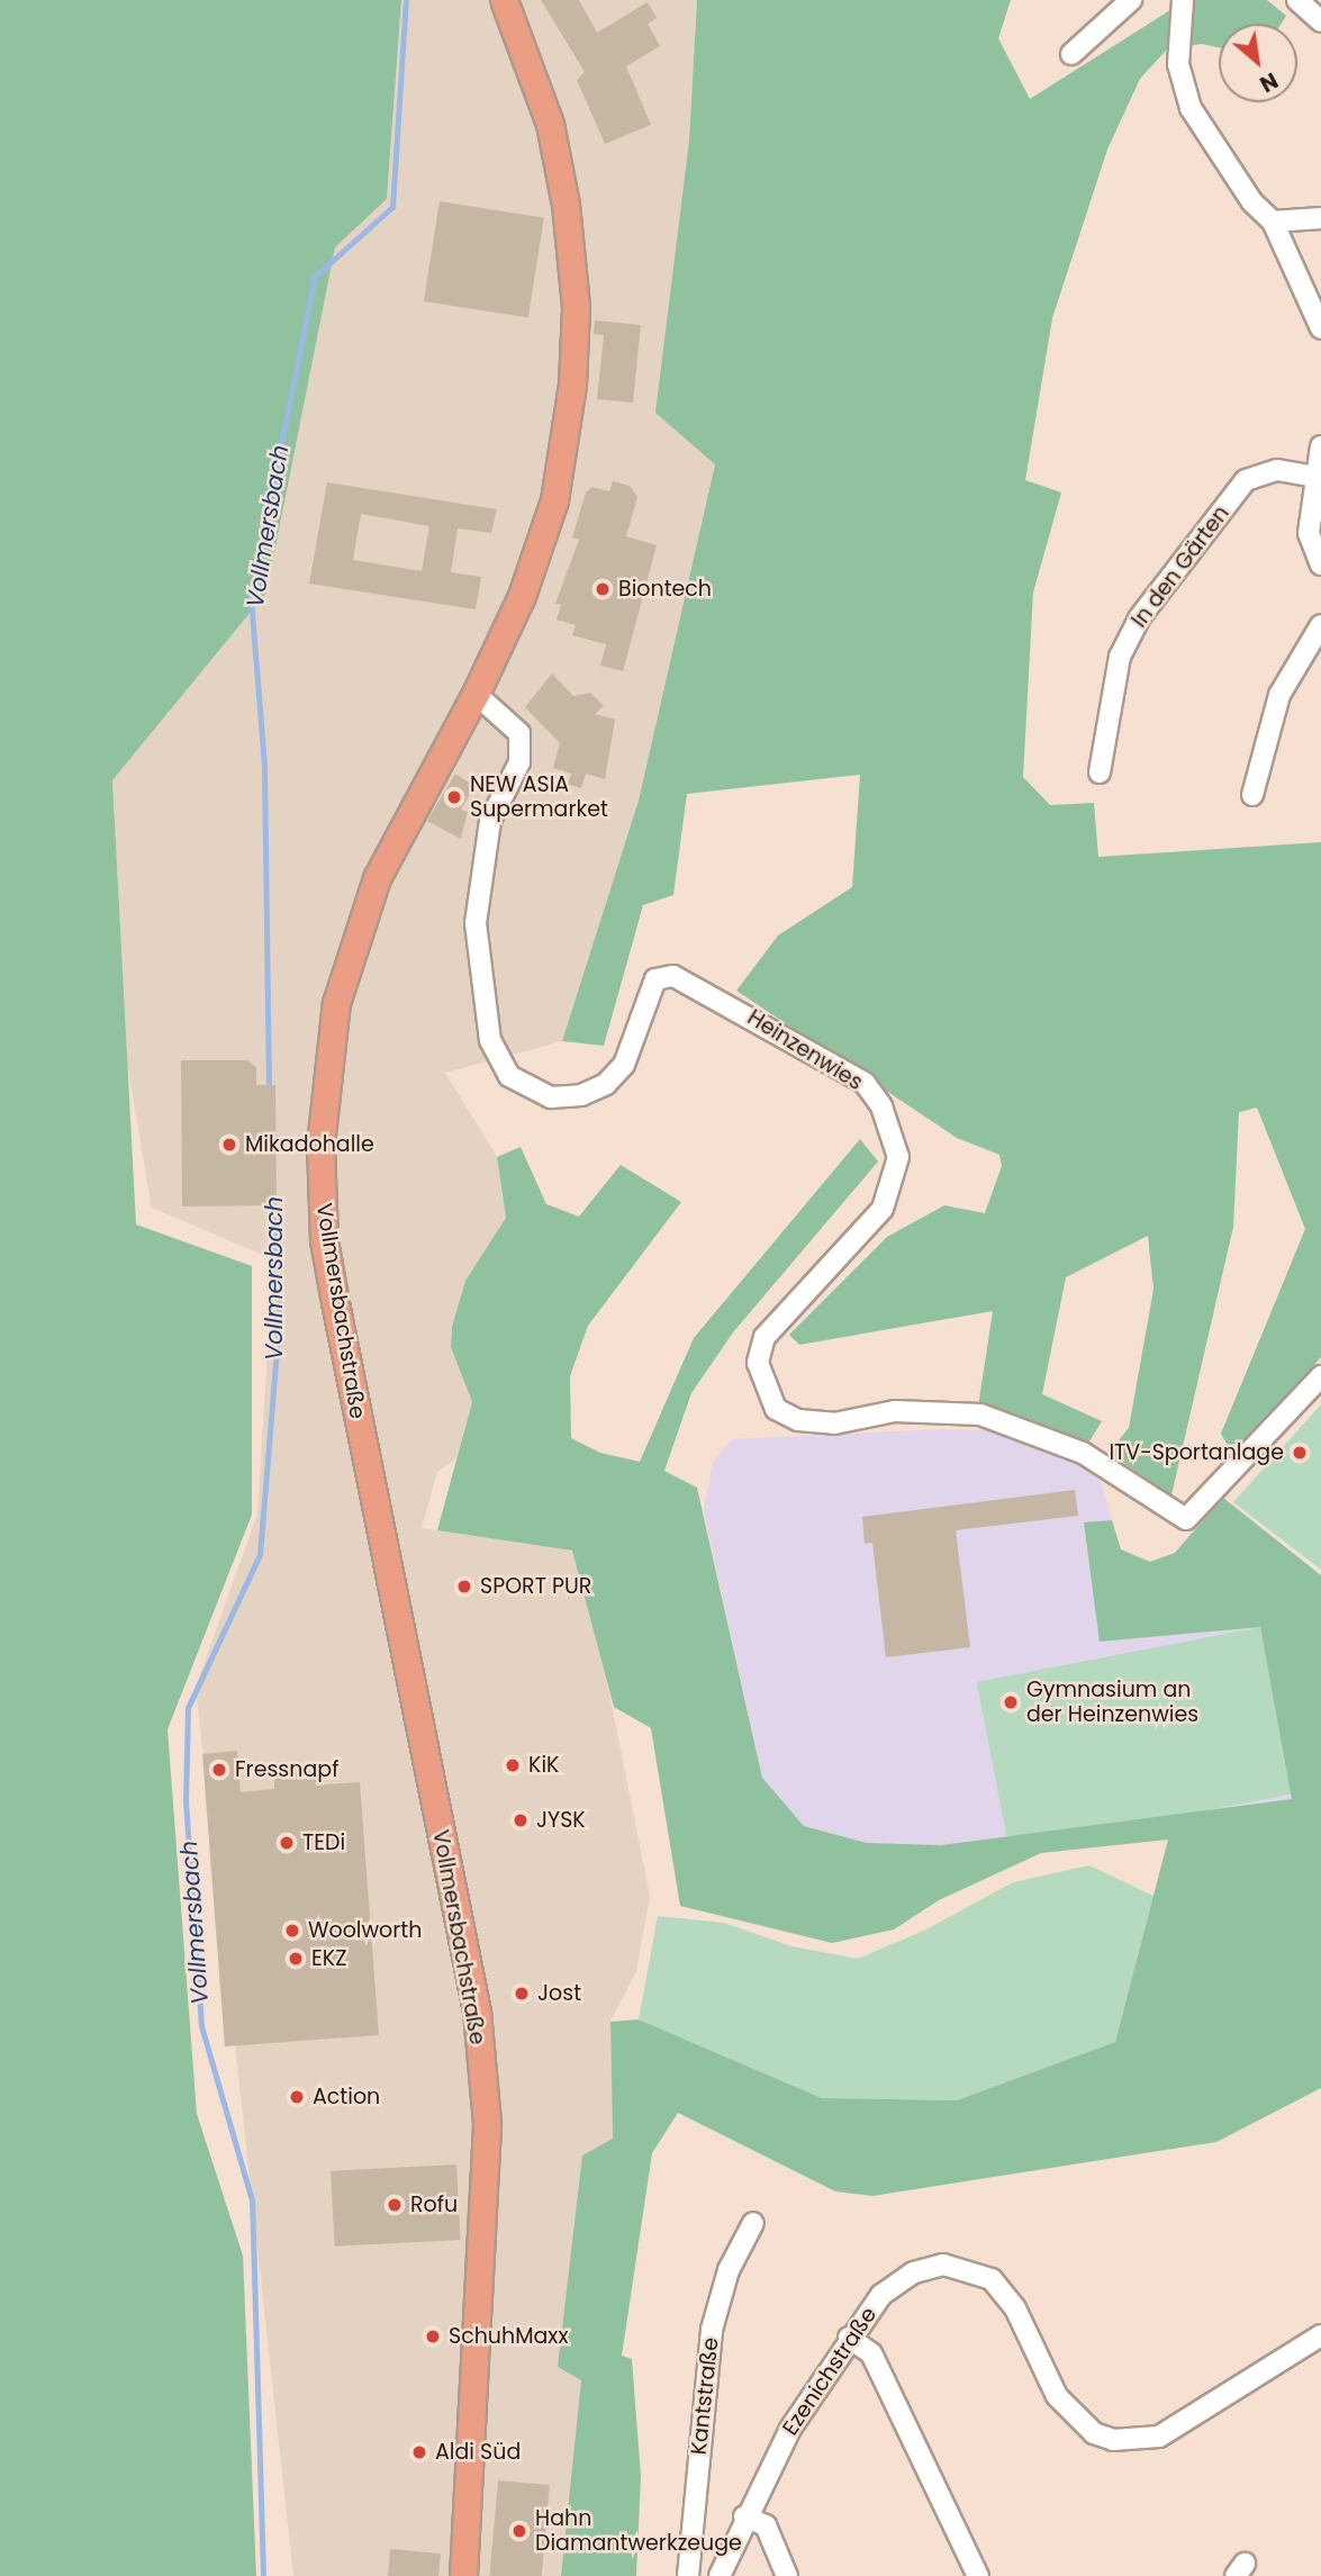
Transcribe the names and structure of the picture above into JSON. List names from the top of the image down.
{
  "streets": {
    "main road": ["Vollmersbachstraße"],
    "street": [
      "In den Gärten",
      "Heinzenwies",
      "Ezenichstraße",
      "Kantstraße"
    ]
  },
  "crossings": [
    ["Heinzenwies", "Vollmersbachstraße"]
  ],
  "water": ["Vollmersbach"],
  "places": [
    "Biontech",
    "NEW ASIA Supermarket",
    "Mikadohalle",
    "ITV-Sportanlage",
    "SPORT PUR",
    "Gymnasium an der Heinzenwies",
    "KiK",
    "Fressnapf",
    "JYSK",
    "TEDi",
    "Woolworth",
    "EKZ",
    "Jost",
    "Action",
    "Rofu",
    "SchuhMaxx",
    "Aldi Süd",
    "Hahn Diamantwerkzeuge"
  ],
  "north": "bottom right"
}
